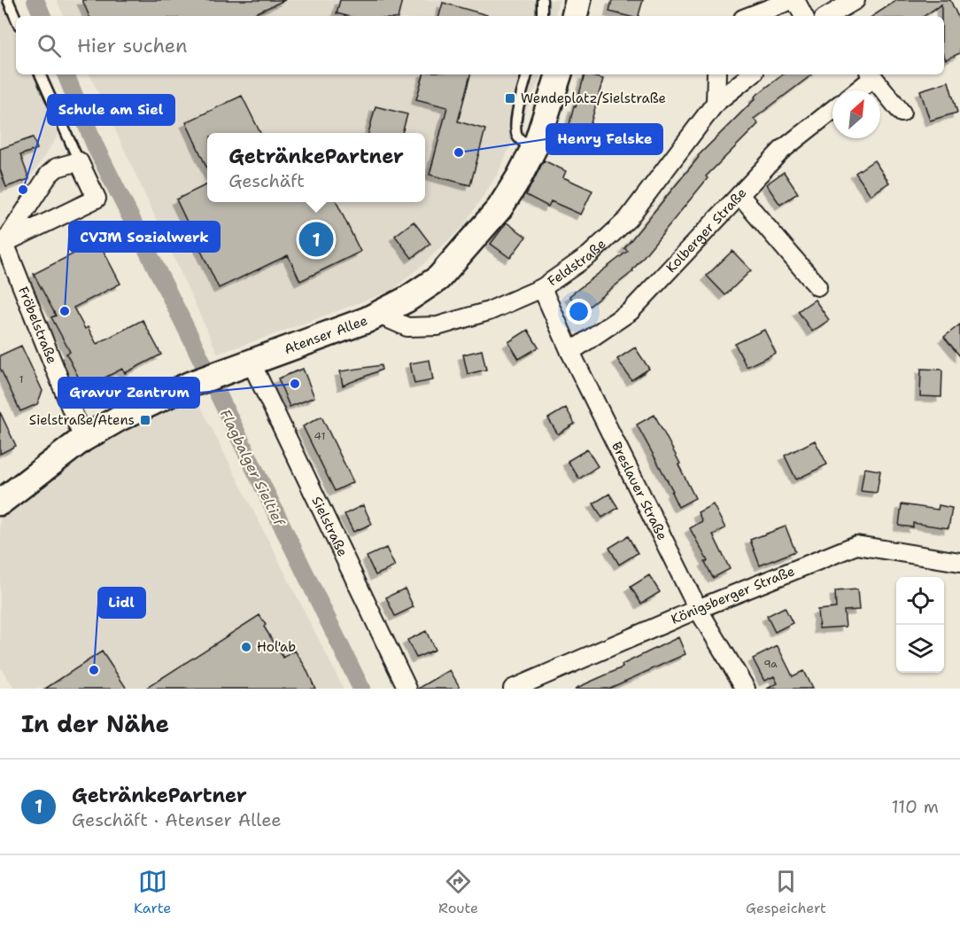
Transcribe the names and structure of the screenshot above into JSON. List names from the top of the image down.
{
  "streets": {
    "street": [
      "Kolberger Straße",
      "Feldstraße",
      "Fröbelstraße",
      "Atenser Allee",
      "Breslauer Straße",
      "Sielstraße",
      "Königsberger Straße"
    ]
  },
  "crossings": [
    ["Kolberger Straße", "Breslauer Straße"],
    ["Feldstraße", "Atenser Allee"],
    ["Feldstraße", "Breslauer Straße"],
    ["Fröbelstraße", "Atenser Allee"],
    ["Atenser Allee", "Sielstraße"],
    ["Breslauer Straße", "Königsberger Straße"]
  ],
  "water": ["Flagbalger Sieltief"],
  "places": {
    "transit": ["Wendeplatz/Sielstraße", "Sielstraße/Atens"],
    "other": [
      "Henry Felske",
      "Schule am Siel",
      "CVJM Sozialwerk",
      "Gravur Zentrum",
      "Hol'ab",
      "Lidl"
    ]
  },
  "house_numbers": ["1", "41", "9a"],
  "north": "top right",
  "page": {
    "search": "Hier suchen",
    "popup": ["GetränkePartner", "Geschäft"],
    "pins": "1",
    "heading": "In der Nähe",
    "list": [
      {
        "mark": "1",
        "name": "GetränkePartner",
        "note": "Geschäft · Atenser Allee",
        "value": "110 m"
      }
    ],
    "nav": ["Karte", "Route", "Gespeichert"]
  }
}
